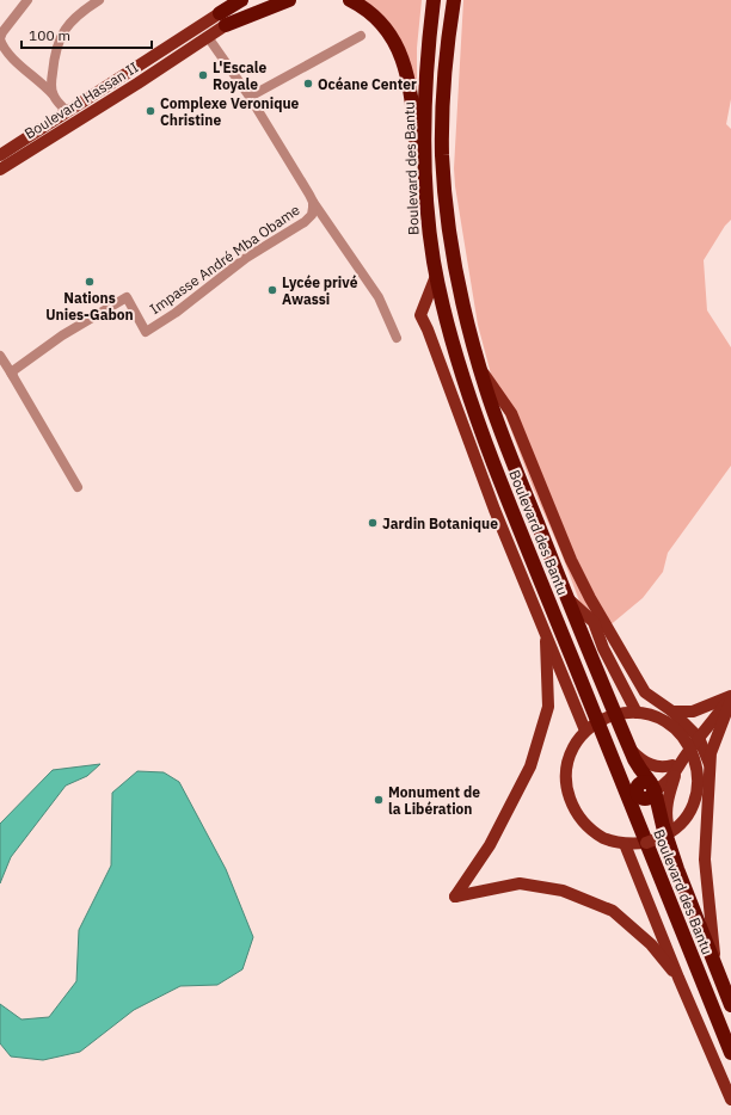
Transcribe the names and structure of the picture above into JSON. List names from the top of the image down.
{
  "streets": {
    "highway": ["Boulevard des Bantu"],
    "main road": ["Boulevard Hassan II"],
    "street": ["Impasse André Mba Obame"]
  },
  "crossings": [
    ["Boulevard Hassan II", "Impasse André Mba Obame"]
  ],
  "places": [
    "L'Escale Royale",
    "Océane Center",
    "Complexe Veronique Christine",
    "Nations Unies-Gabon",
    "Lycée privé Awassi",
    "Jardin Botanique",
    "Monument de la Libération"
  ],
  "scale_bar": "100 m"
}
